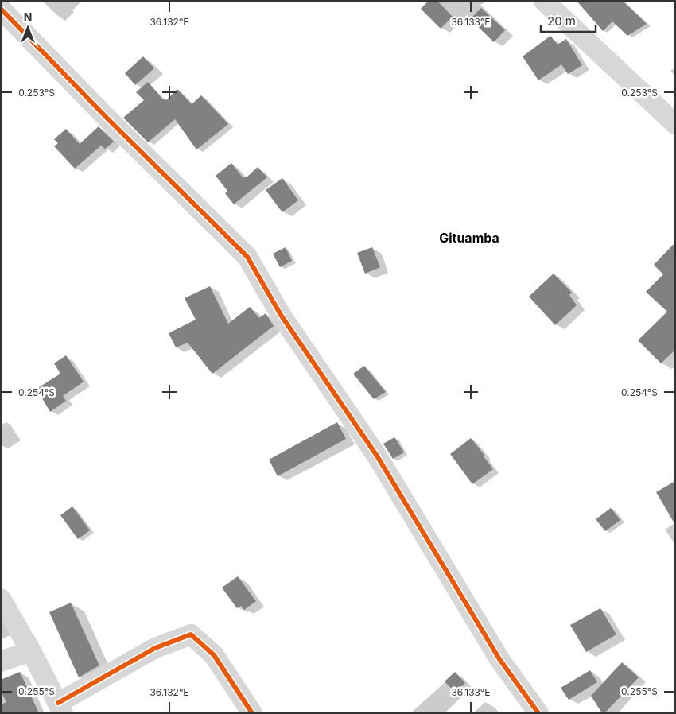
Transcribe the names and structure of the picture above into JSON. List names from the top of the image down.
{
  "districts": ["Gituamba"],
  "scale_bar": "20 m",
  "north": "top",
  "coordinates": [
    "36.132°E",
    "36.133°E",
    "0.253°S",
    "0.254°S",
    "0.255°S"
  ]
}
